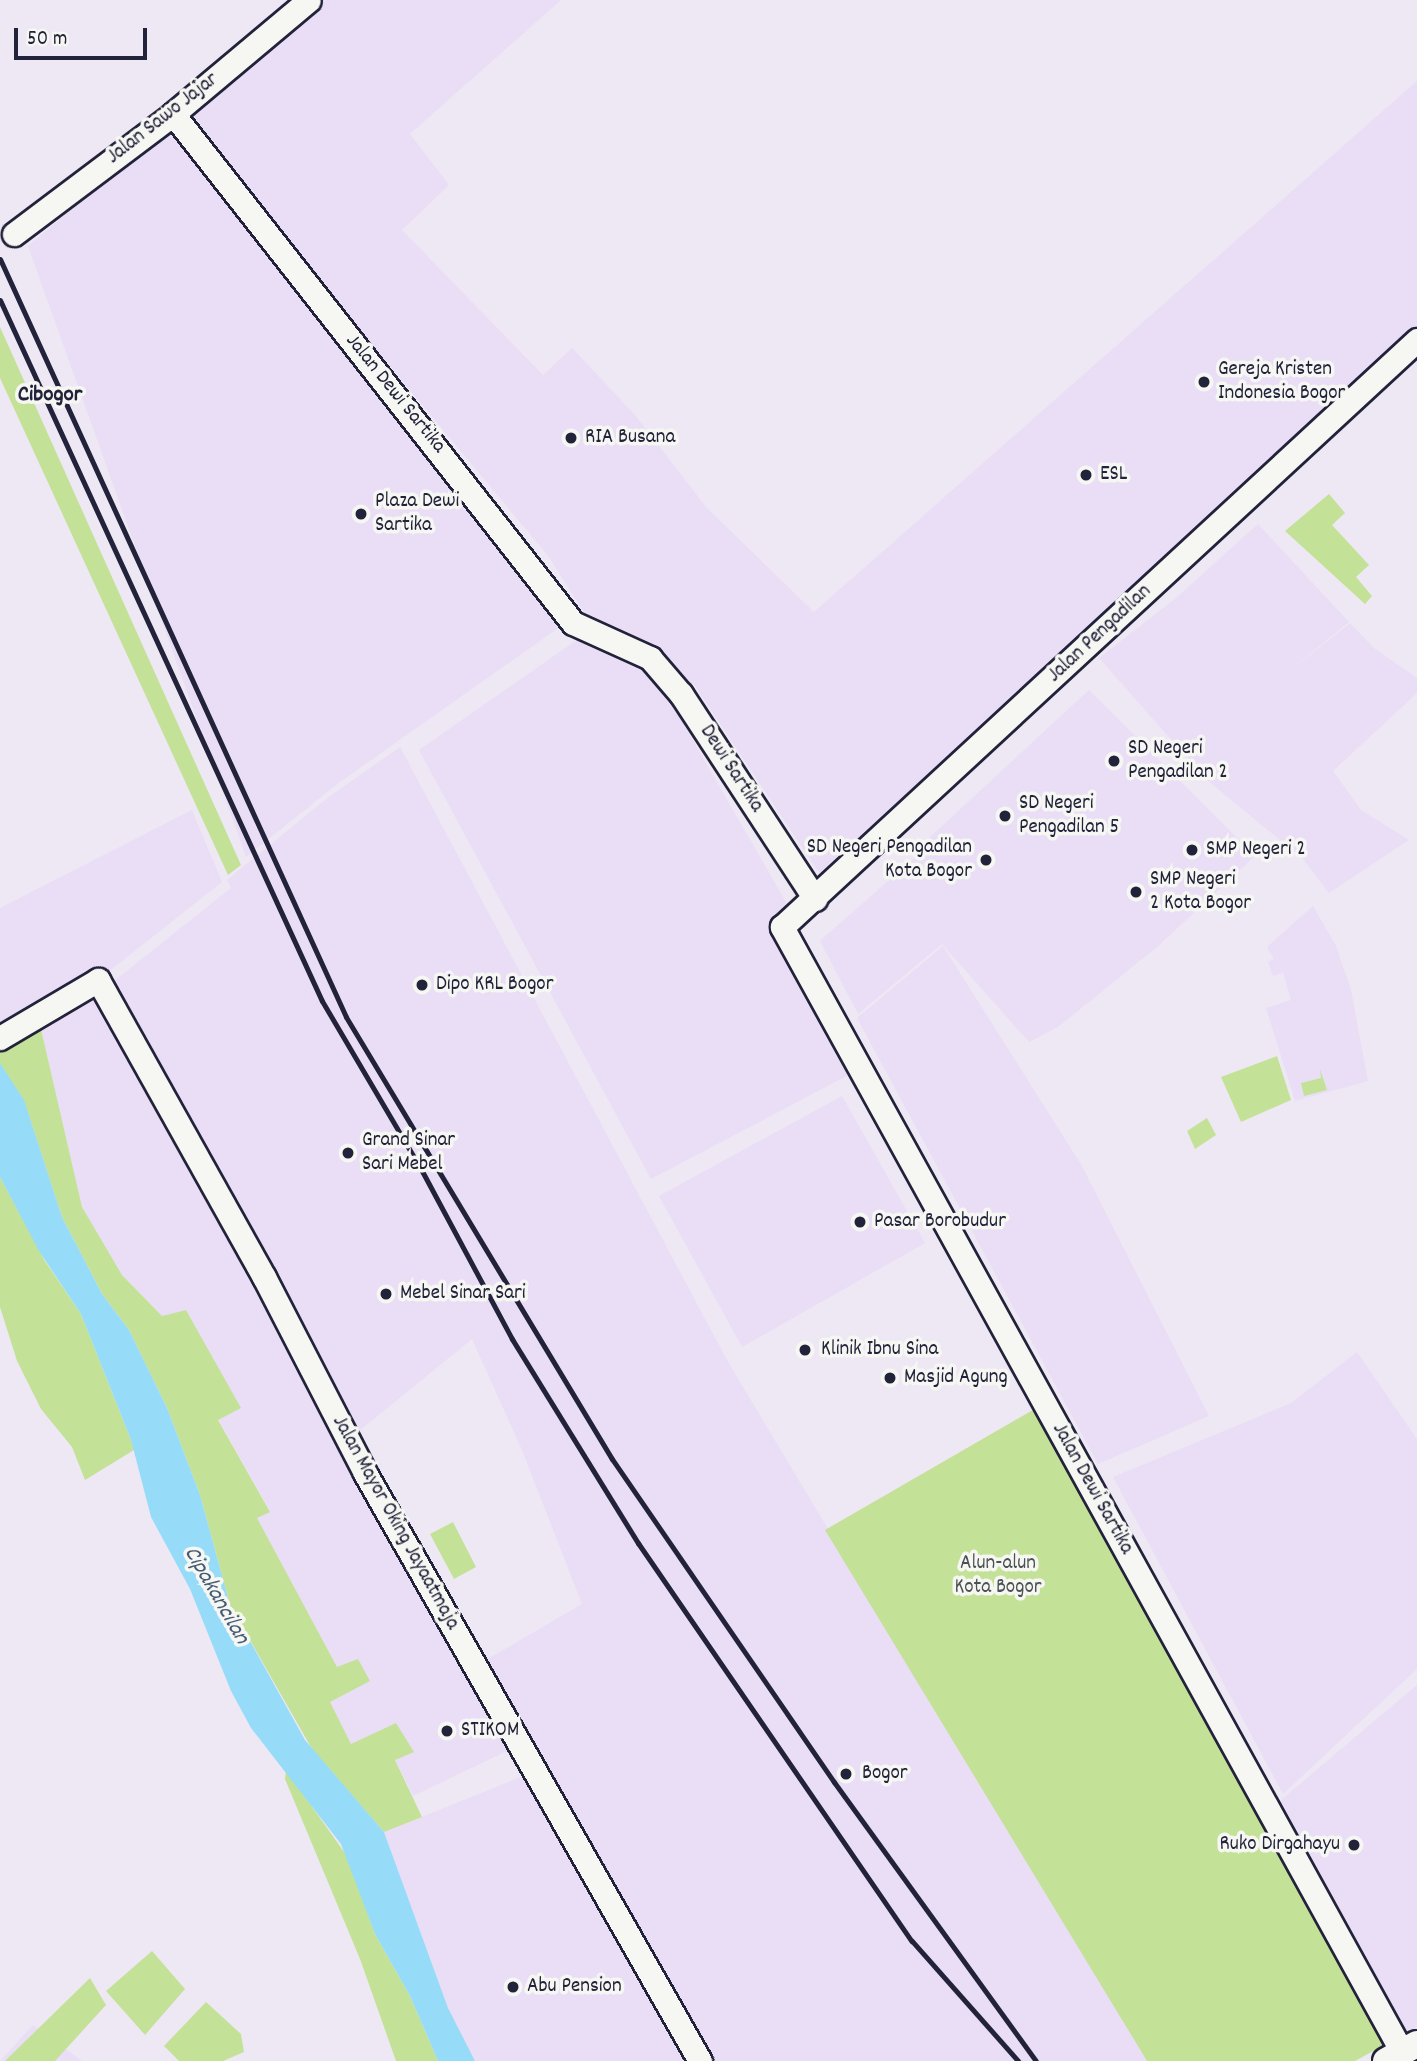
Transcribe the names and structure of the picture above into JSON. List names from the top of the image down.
{
  "streets": {
    "street": [
      "Jalan Sawo Jajar",
      "Jalan Dewi Sartika",
      "Jalan Pengadilan",
      "Dewi Sartika",
      "Jalan Mayor Oking Jayaatmaja"
    ]
  },
  "crossings": [
    ["Jalan Sawo Jajar", "Jalan Dewi Sartika"],
    ["Jalan Dewi Sartika", "Jalan Pengadilan"],
    ["Jalan Dewi Sartika", "Dewi Sartika"],
    ["Jalan Pengadilan", "Dewi Sartika"]
  ],
  "districts": ["Cibogor"],
  "water": ["Cipakancilan"],
  "parks": ["Alun-alun Kota Bogor"],
  "places": [
    "Gereja Kristen Indonesia Bogor",
    "RIA Busana",
    "ESL",
    "Plaza Dewi Sartika",
    "SD Negeri Pengadilan 2",
    "SD Negeri Pengadilan 5",
    "SMP Negeri 2",
    "SD Negeri Pengadilan Kota Bogor",
    "SMP Negeri 2 Kota Bogor",
    "Dipo KRL Bogor",
    "Grand Sinar Sari Mebel",
    "Pasar Borobudur",
    "Mebel Sinar Sari",
    "Klinik Ibnu Sina",
    "Masjid Agung",
    "STIKOM",
    "Bogor",
    "Ruko Dirgahayu",
    "Abu Pension"
  ],
  "scale_bar": "50 m"
}
